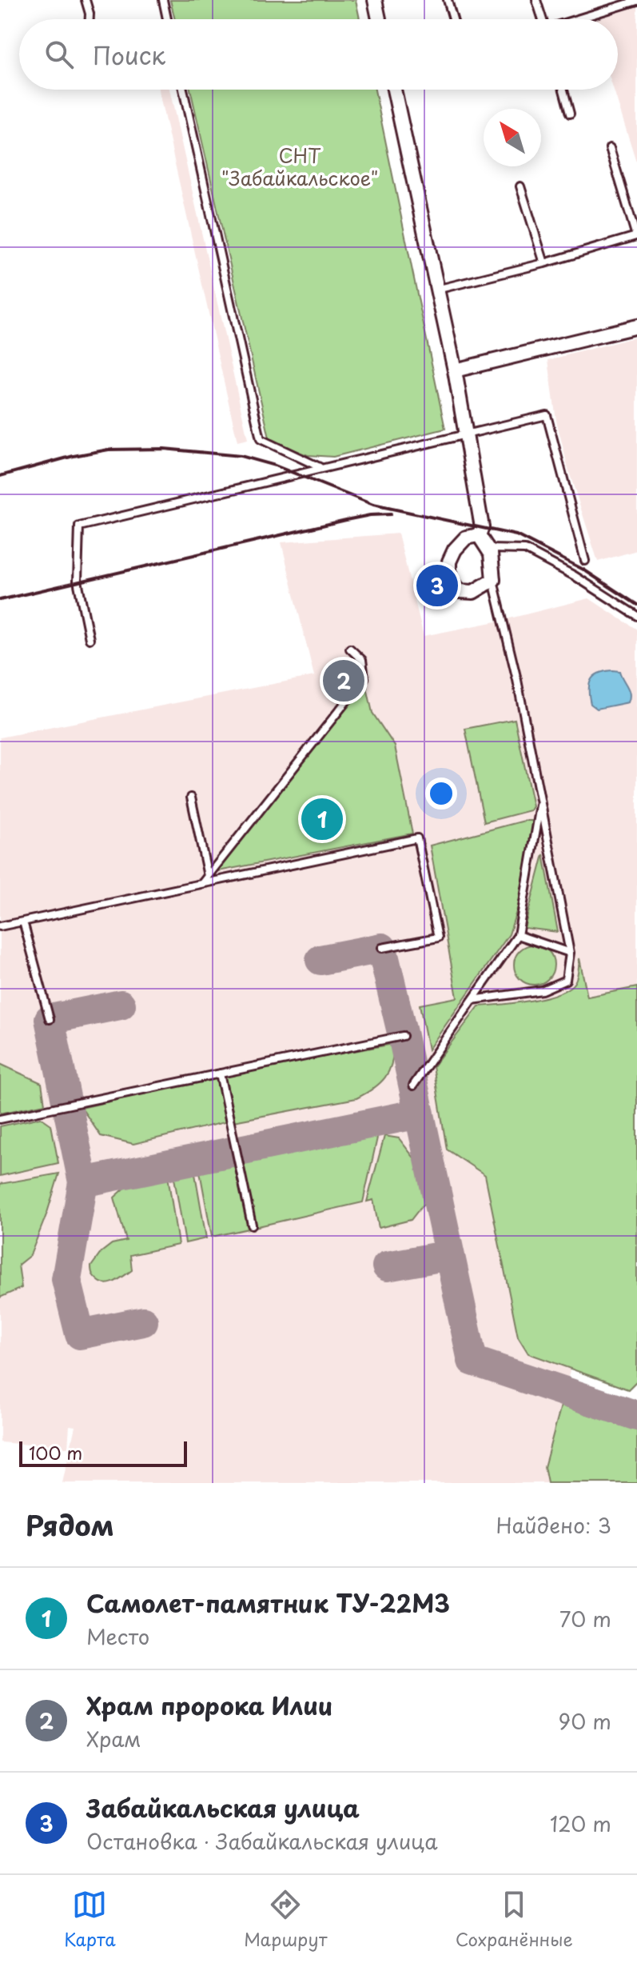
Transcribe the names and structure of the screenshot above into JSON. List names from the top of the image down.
{
  "parks": ["СНТ \"Забайкальское\""],
  "scale_bar": "100 m",
  "north": "top left",
  "page": {
    "search": "Поиск",
    "pins": ["3", "2", "1"],
    "scale": "100 m",
    "heading": ["Рядом", "Найдено: 3"],
    "list": [
      {
        "mark": "1",
        "name": "Самолет-памятник ТУ-22М3",
        "note": "Место",
        "value": "70 m"
      },
      {
        "mark": "2",
        "name": "Храм пророка Илии",
        "note": "Храм",
        "value": "90 m"
      },
      {
        "mark": "3",
        "name": "Забайкальская улица",
        "note": "Остановка · Забайкальская улица",
        "value": "120 m"
      }
    ],
    "nav": ["Карта", "Маршрут", "Сохранённые"]
  }
}
